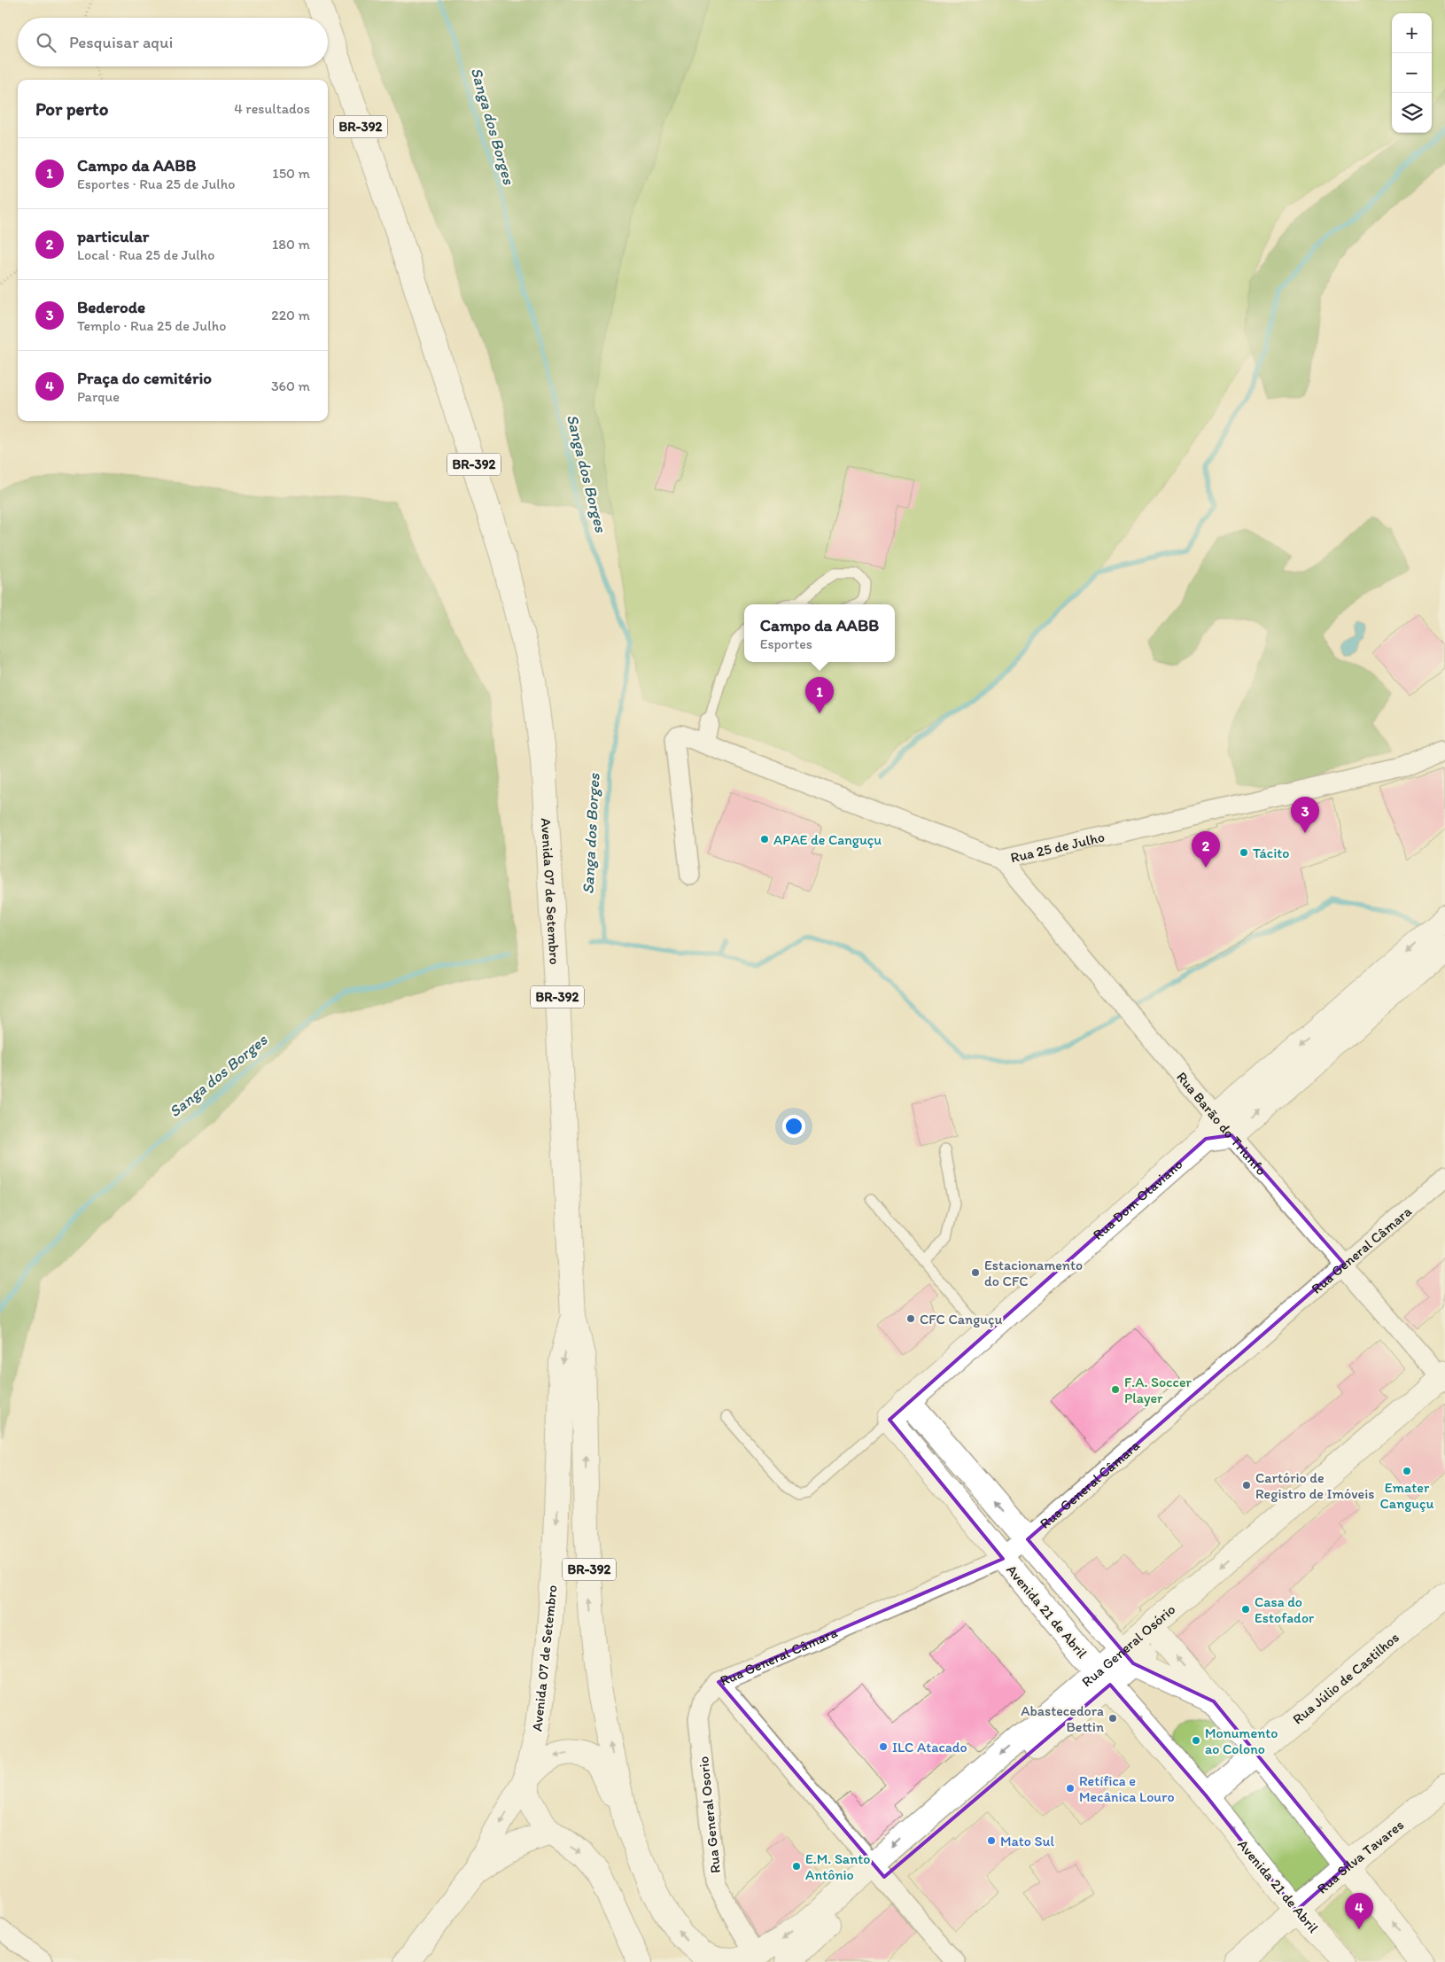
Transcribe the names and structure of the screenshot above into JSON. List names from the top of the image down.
{
  "streets": {
    "main road": [
      "BR-392",
      "Avenida 07 de Setembro",
      "Rua Dom Otaviano",
      "Avenida 21 de Abril",
      "Rua General Osório",
      "Rua Júlio de Castilhos",
      "Rua Silva Tavares"
    ],
    "street": [
      "Rua 25 de Julho",
      "Rua Barão do Triunfo",
      "Rua General Câmara",
      "Rua General Osorio"
    ]
  },
  "crossings": [
    ["Rua 25 de Julho", "Rua Barão do Triunfo"],
    ["Avenida 07 de Setembro", "Rua General Osório"],
    ["Rua Barão do Triunfo", "Rua Dom Otaviano"],
    ["Rua Barão do Triunfo", "Rua General Câmara"],
    ["Rua Barão do Triunfo", "Rua General Osório"],
    ["Rua Dom Otaviano", "Avenida 21 de Abril"],
    ["Rua General Câmara", "Avenida 21 de Abril"],
    ["Rua General Câmara", "Rua General Osorio"],
    ["Avenida 21 de Abril", "Rua General Osório"],
    ["Avenida 21 de Abril", "Rua Júlio de Castilhos"],
    ["Avenida 21 de Abril", "Rua Silva Tavares"],
    ["Rua General Osório", "Rua General Osorio"]
  ],
  "water": ["Sanga dos Borges"],
  "places": [
    "APAE de Canguçu",
    "Tácito",
    "Estacionamento do CFC",
    "CFC Canguçu",
    "F.A. Soccer Player",
    "Emater Canguçu",
    "Cartório de Registro de Imóveis",
    "Casa do Estofador",
    "Abastecedora Bettin",
    "Monumento ao Colono",
    "ILC Atacado",
    "Retífica e Mecânica Louro",
    "Mato Sul",
    "E.M. Santo Antônio"
  ],
  "page": {
    "map_buttons": ["+", "−"],
    "search": "Pesquisar aqui",
    "heading": ["Por perto", "4 resultados"],
    "list": [
      {
        "mark": "1",
        "name": "Campo da AABB",
        "note": "Esportes · Rua 25 de Julho",
        "value": "150 m"
      },
      {
        "mark": "2",
        "name": "particular",
        "note": "Local · Rua 25 de Julho",
        "value": "180 m"
      },
      {
        "mark": "3",
        "name": "Bederode",
        "note": "Templo · Rua 25 de Julho",
        "value": "220 m"
      },
      {
        "mark": "4",
        "name": "Praça do cemitério",
        "note": "Parque",
        "value": "360 m"
      }
    ],
    "popup": ["Campo da AABB", "Esportes"],
    "pins": [
      "1",
      "3",
      "2",
      "4"
    ]
  }
}
